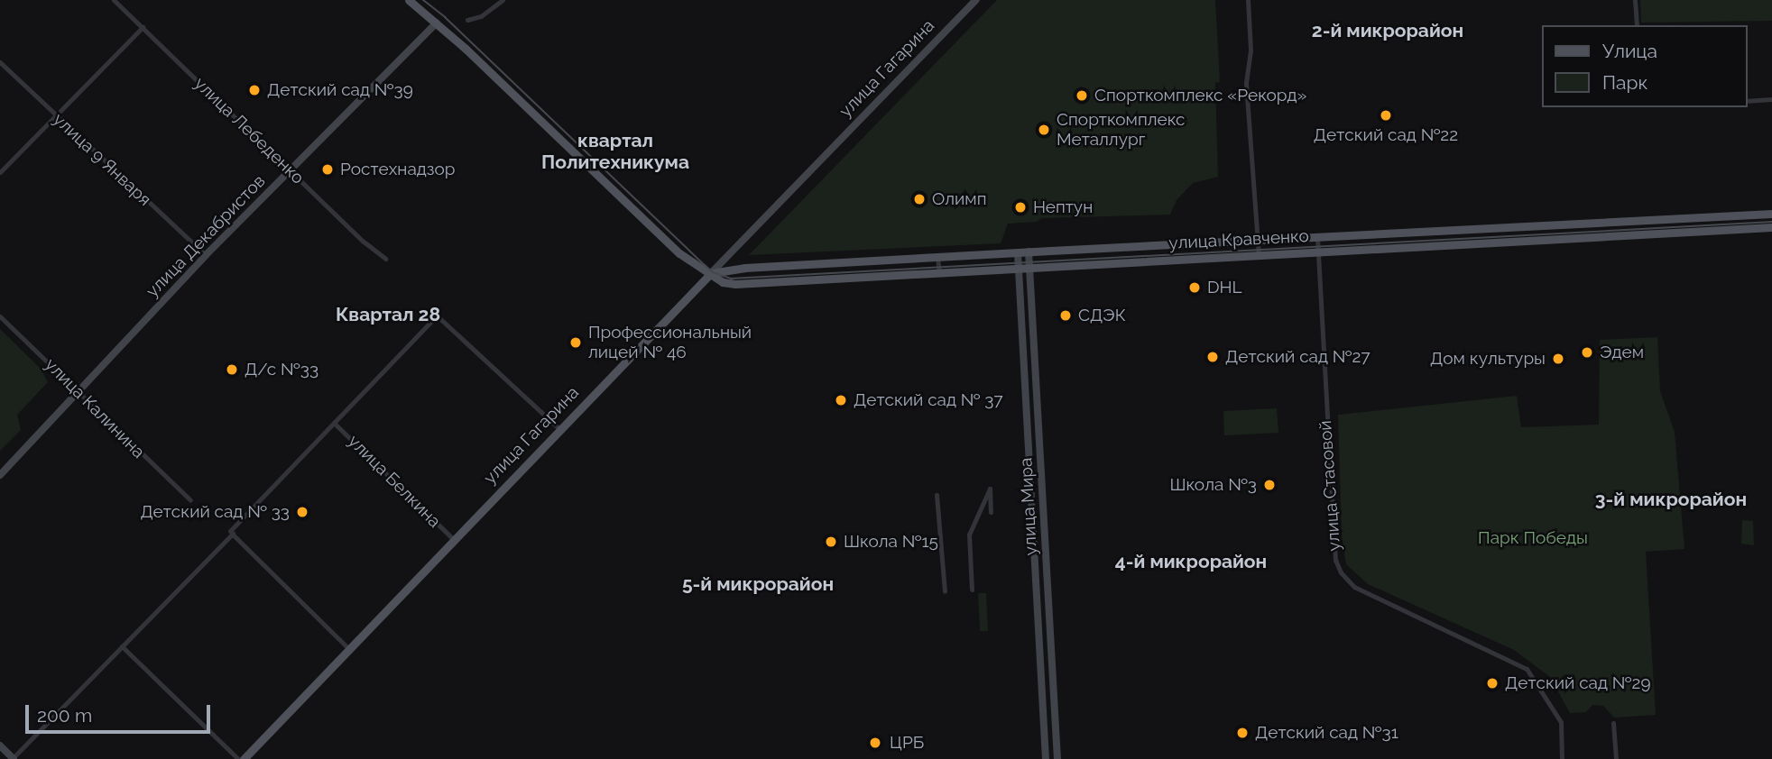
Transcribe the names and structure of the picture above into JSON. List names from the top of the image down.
{
  "streets": {
    "main road": ["улица Гагарина", "улица Кравченко"],
    "street": [
      "улица Лебеденко",
      "улица 9 Января",
      "улица Декабристов",
      "улица Калинина",
      "улица Белкина",
      "улица Стасовой",
      "улица Мира"
    ]
  },
  "crossings": [
    ["улица Гагарина", "улица Кравченко"],
    ["улица Гагарина", "улица Белкина"],
    ["улица Лебеденко", "улица Декабристов"],
    ["улица 9 Января", "улица Декабристов"],
    ["улица Декабристов", "улица Кравченко"],
    ["улица Декабристов", "улица Калинина"],
    ["улица Кравченко", "улица Стасовой"],
    ["улица Кравченко", "улица Мира"]
  ],
  "districts": [
    "2-й микрорайон",
    "квартал Политехникума",
    "Квартал 28",
    "3-й микрорайон",
    "4-й микрорайон",
    "5-й микрорайон"
  ],
  "parks": ["Парк Победы"],
  "places": [
    "Детский сад №39",
    "Спорткомплекс «Рекорд»",
    "Детский сад №22",
    "Спорткомплекс Металлург",
    "Ростехнадзор",
    "Олимп",
    "Нептун",
    "DHL",
    "СДЭК",
    "Профессиональный лицей № 46",
    "Эдем",
    "Детский сад №27",
    "Дом культуры",
    "Д/с №33",
    "Детский сад № 37",
    "Школа №3",
    "Детский сад № 33",
    "Школа №15",
    "Детский сад №29",
    "Детский сад №31",
    "ЦРБ"
  ],
  "legend": ["Улица", "Парк"],
  "scale_bar": "200 m"
}
